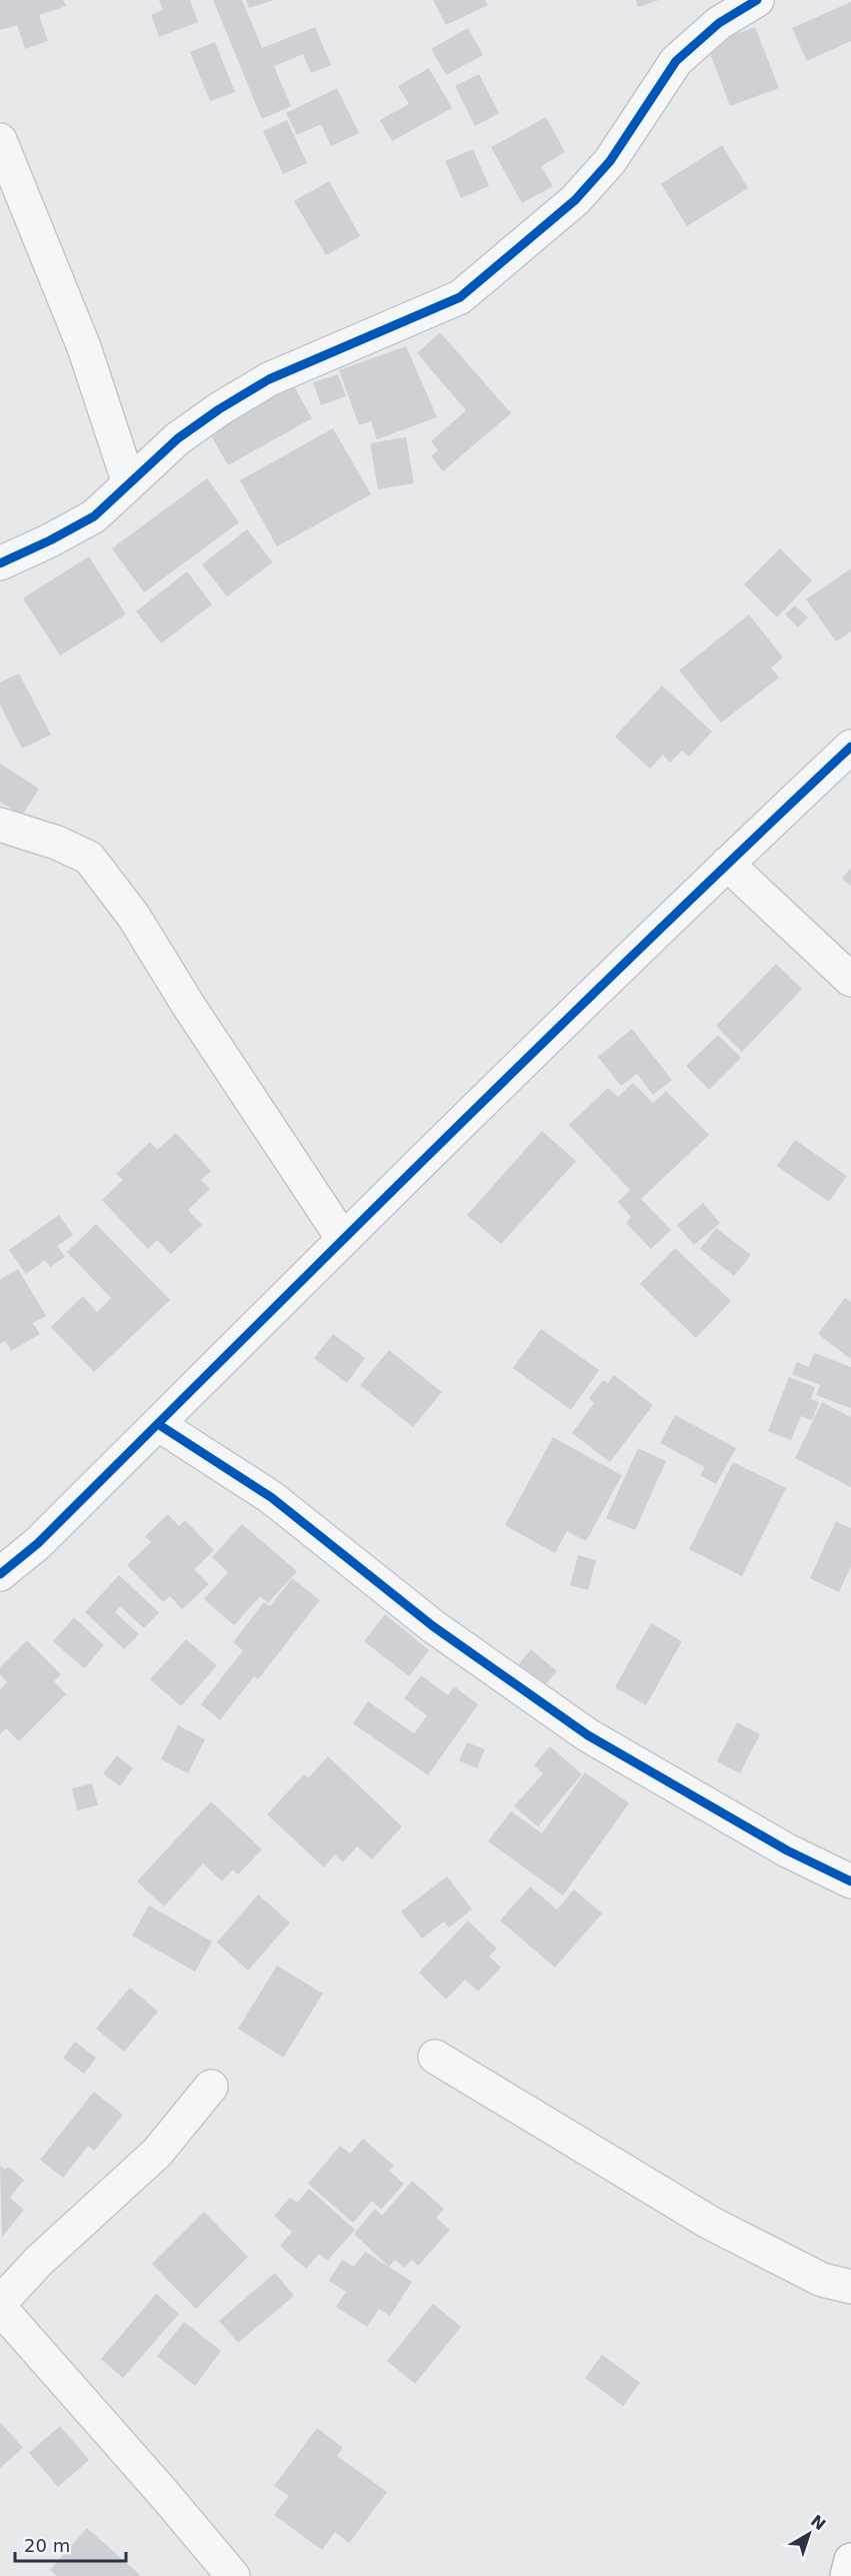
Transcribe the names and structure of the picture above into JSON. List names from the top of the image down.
{
  "scale_bar": "20 m",
  "north": "top right"
}
